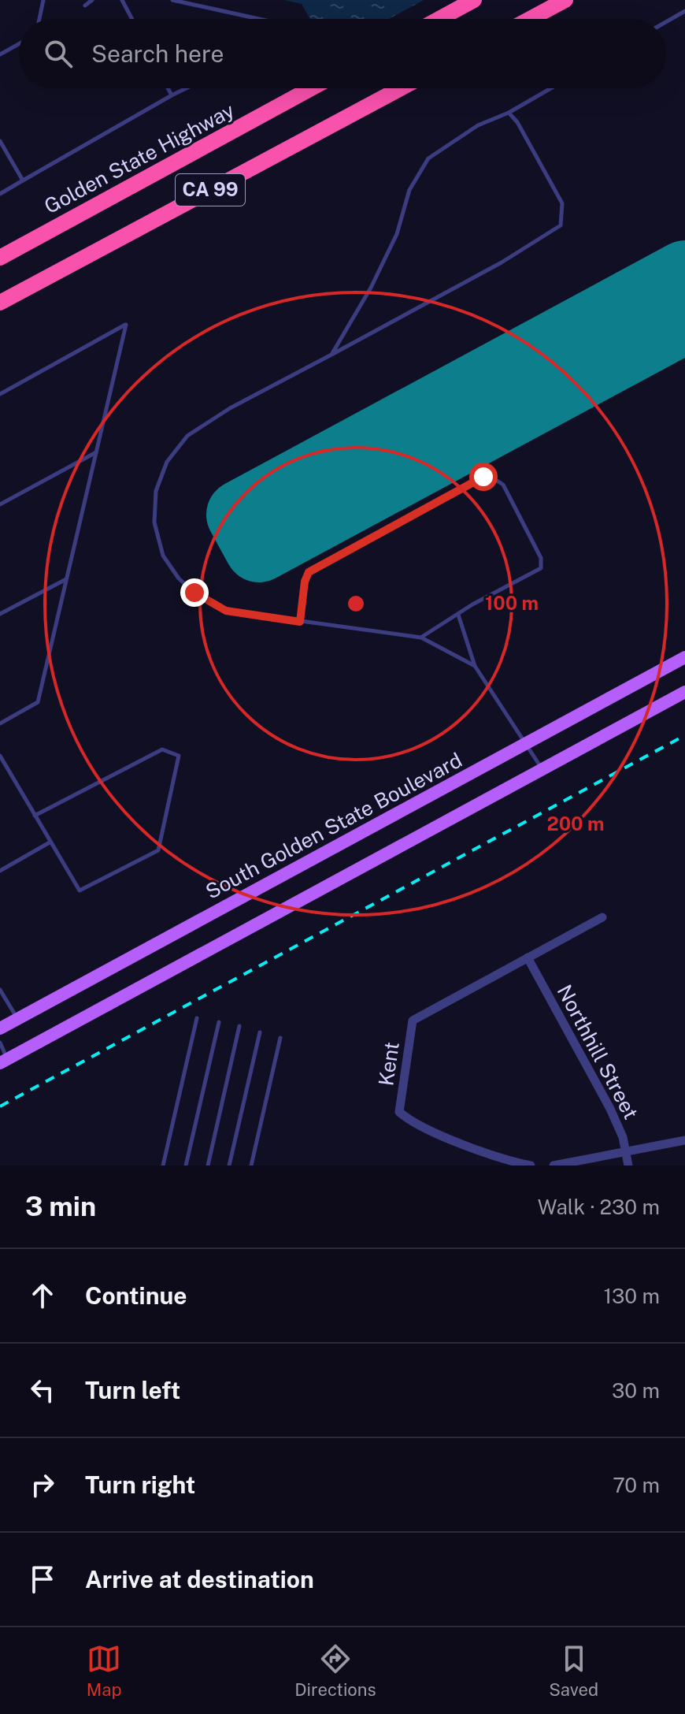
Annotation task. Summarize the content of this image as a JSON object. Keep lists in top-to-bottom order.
{
  "streets": {
    "highway": ["Golden State Highway", "CA 99"],
    "main road": ["South Golden State Boulevard"],
    "street": ["Northhill Street", "Kent"]
  },
  "crossings": [
    ["Northhill Street", "Kent"]
  ],
  "page": {
    "search": "Search here",
    "heading": ["3 min", "Walk · 230 m"],
    "list": [
      ["Continue", "130 m"],
      ["Turn left", "30 m"],
      ["Turn right", "70 m"],
      "Arrive at destination"
    ],
    "nav": ["Map", "Directions", "Saved"]
  },
  "rings": ["100 m", "200 m"]
}
